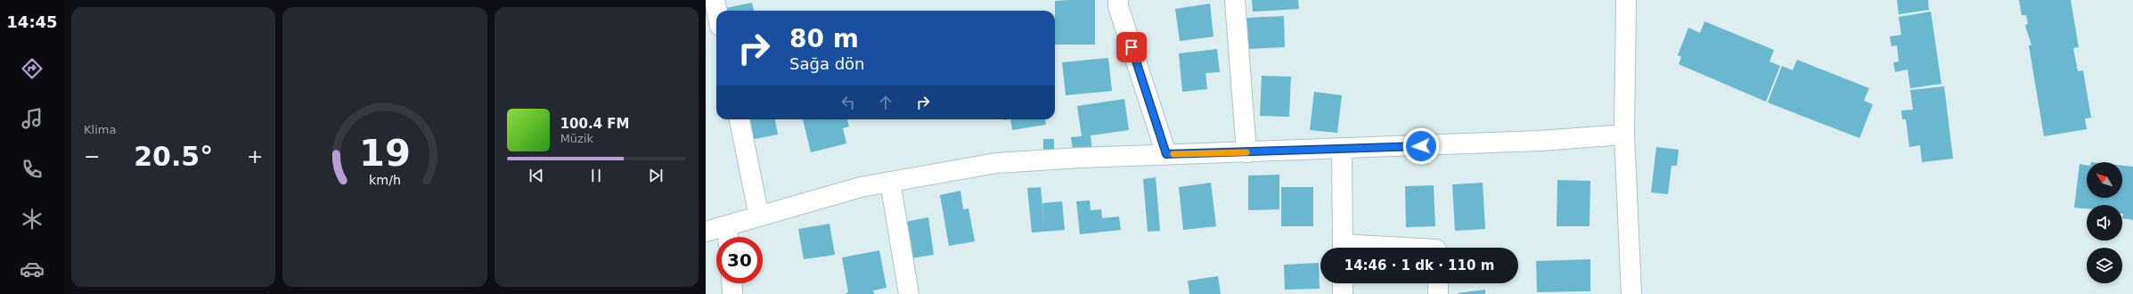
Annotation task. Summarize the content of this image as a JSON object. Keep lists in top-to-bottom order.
{
  "north": "top left",
  "page": {
    "tabs": "14:45",
    "tile": "Klima",
    "turn": ["80 m", "Sağa dön"],
    "song": ["100.4 FM", "Müzik"],
    "heat": ["−", "20.5°", "+"],
    "limit": "30",
    "trip": "14:46 · 1 dk · 110 m",
    "gauge": ["19", "km/h"]
  }
}
